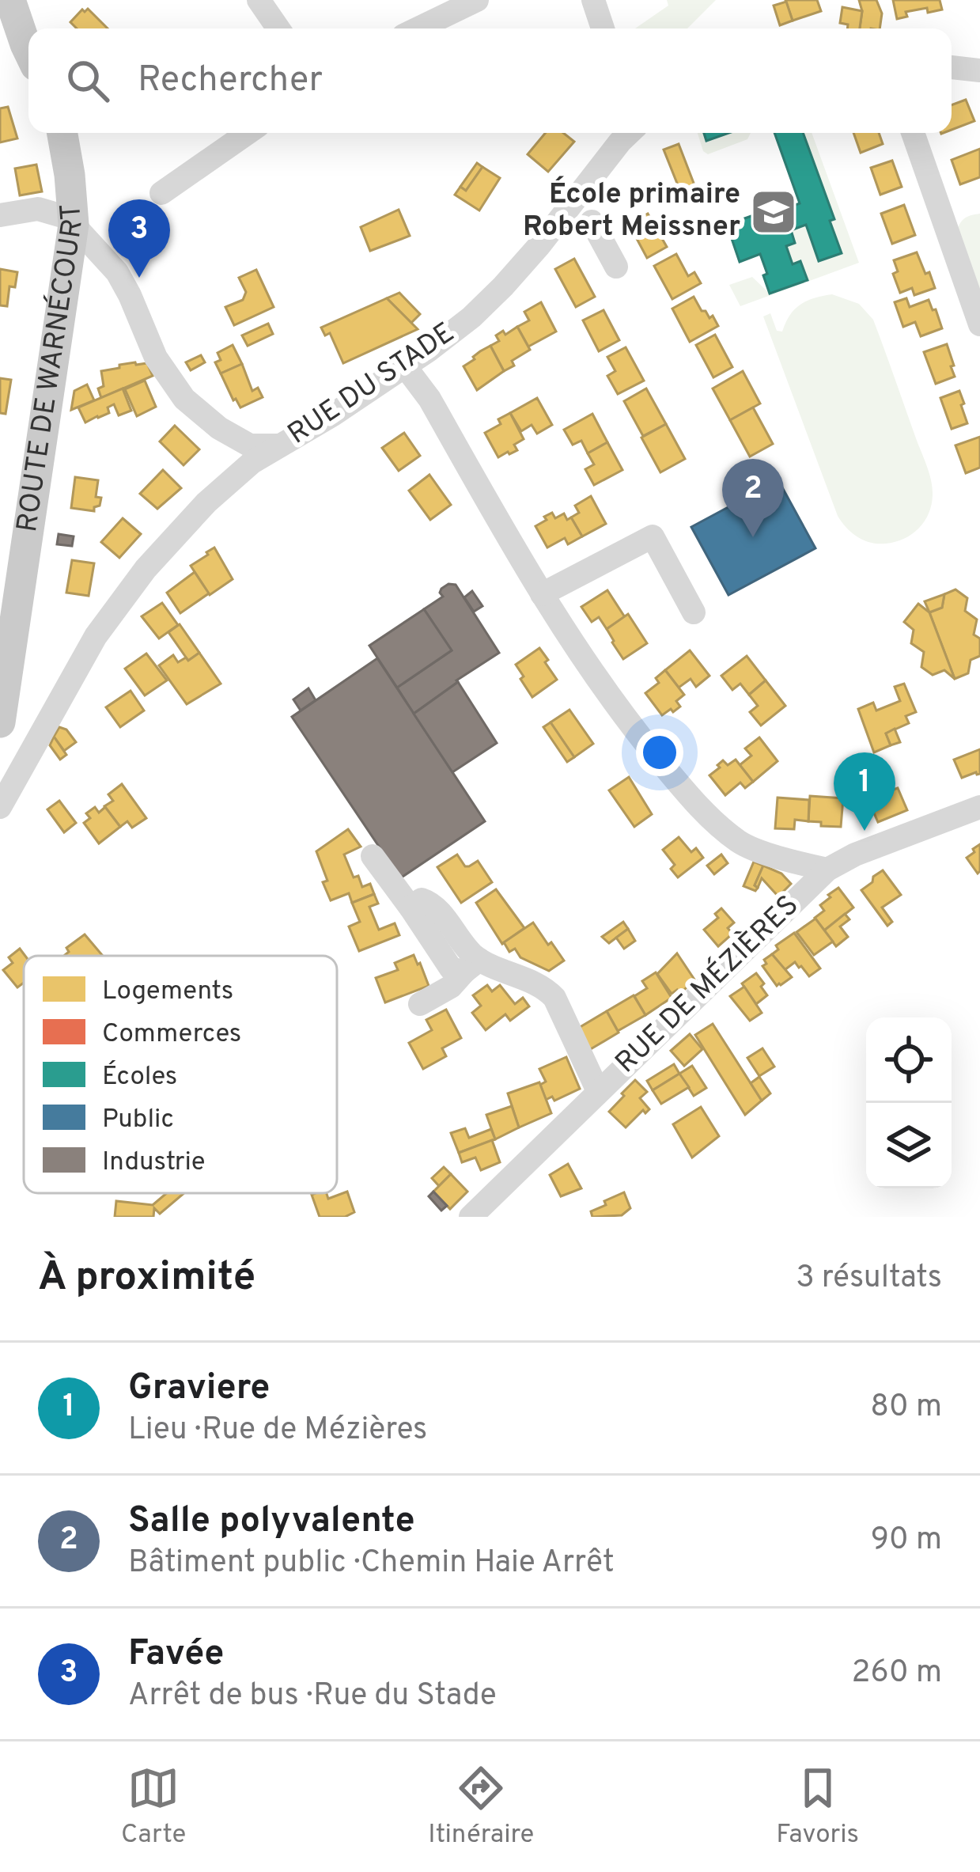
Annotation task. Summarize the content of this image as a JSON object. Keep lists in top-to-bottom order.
{
  "streets": {
    "main road": ["ROUTE DE WARNÉCOURT"],
    "street": ["RUE DU STADE", "RUE DE MÉZIÈRES"]
  },
  "crossings": [
    ["ROUTE DE WARNÉCOURT", "RUE DU STADE"]
  ],
  "places": {
    "school or university": ["École primaire Robert Meissner"]
  },
  "legend": [
    "Logements",
    "Commerces",
    "Écoles",
    "Public",
    "Industrie"
  ],
  "page": {
    "search": "Rechercher",
    "pins": ["3", "2", "1"],
    "heading": ["À proximité", "3 résultats"],
    "list": [
      {
        "mark": "1",
        "name": "Graviere",
        "note": "Lieu · Rue de Mézières",
        "value": "80 m"
      },
      {
        "mark": "2",
        "name": "Salle polyvalente",
        "note": "Bâtiment public · Chemin Haie Arrêt",
        "value": "90 m"
      },
      {
        "mark": "3",
        "name": "Favée",
        "note": "Arrêt de bus · Rue du Stade",
        "value": "260 m"
      }
    ],
    "nav": ["Carte", "Itinéraire", "Favoris"]
  }
}
